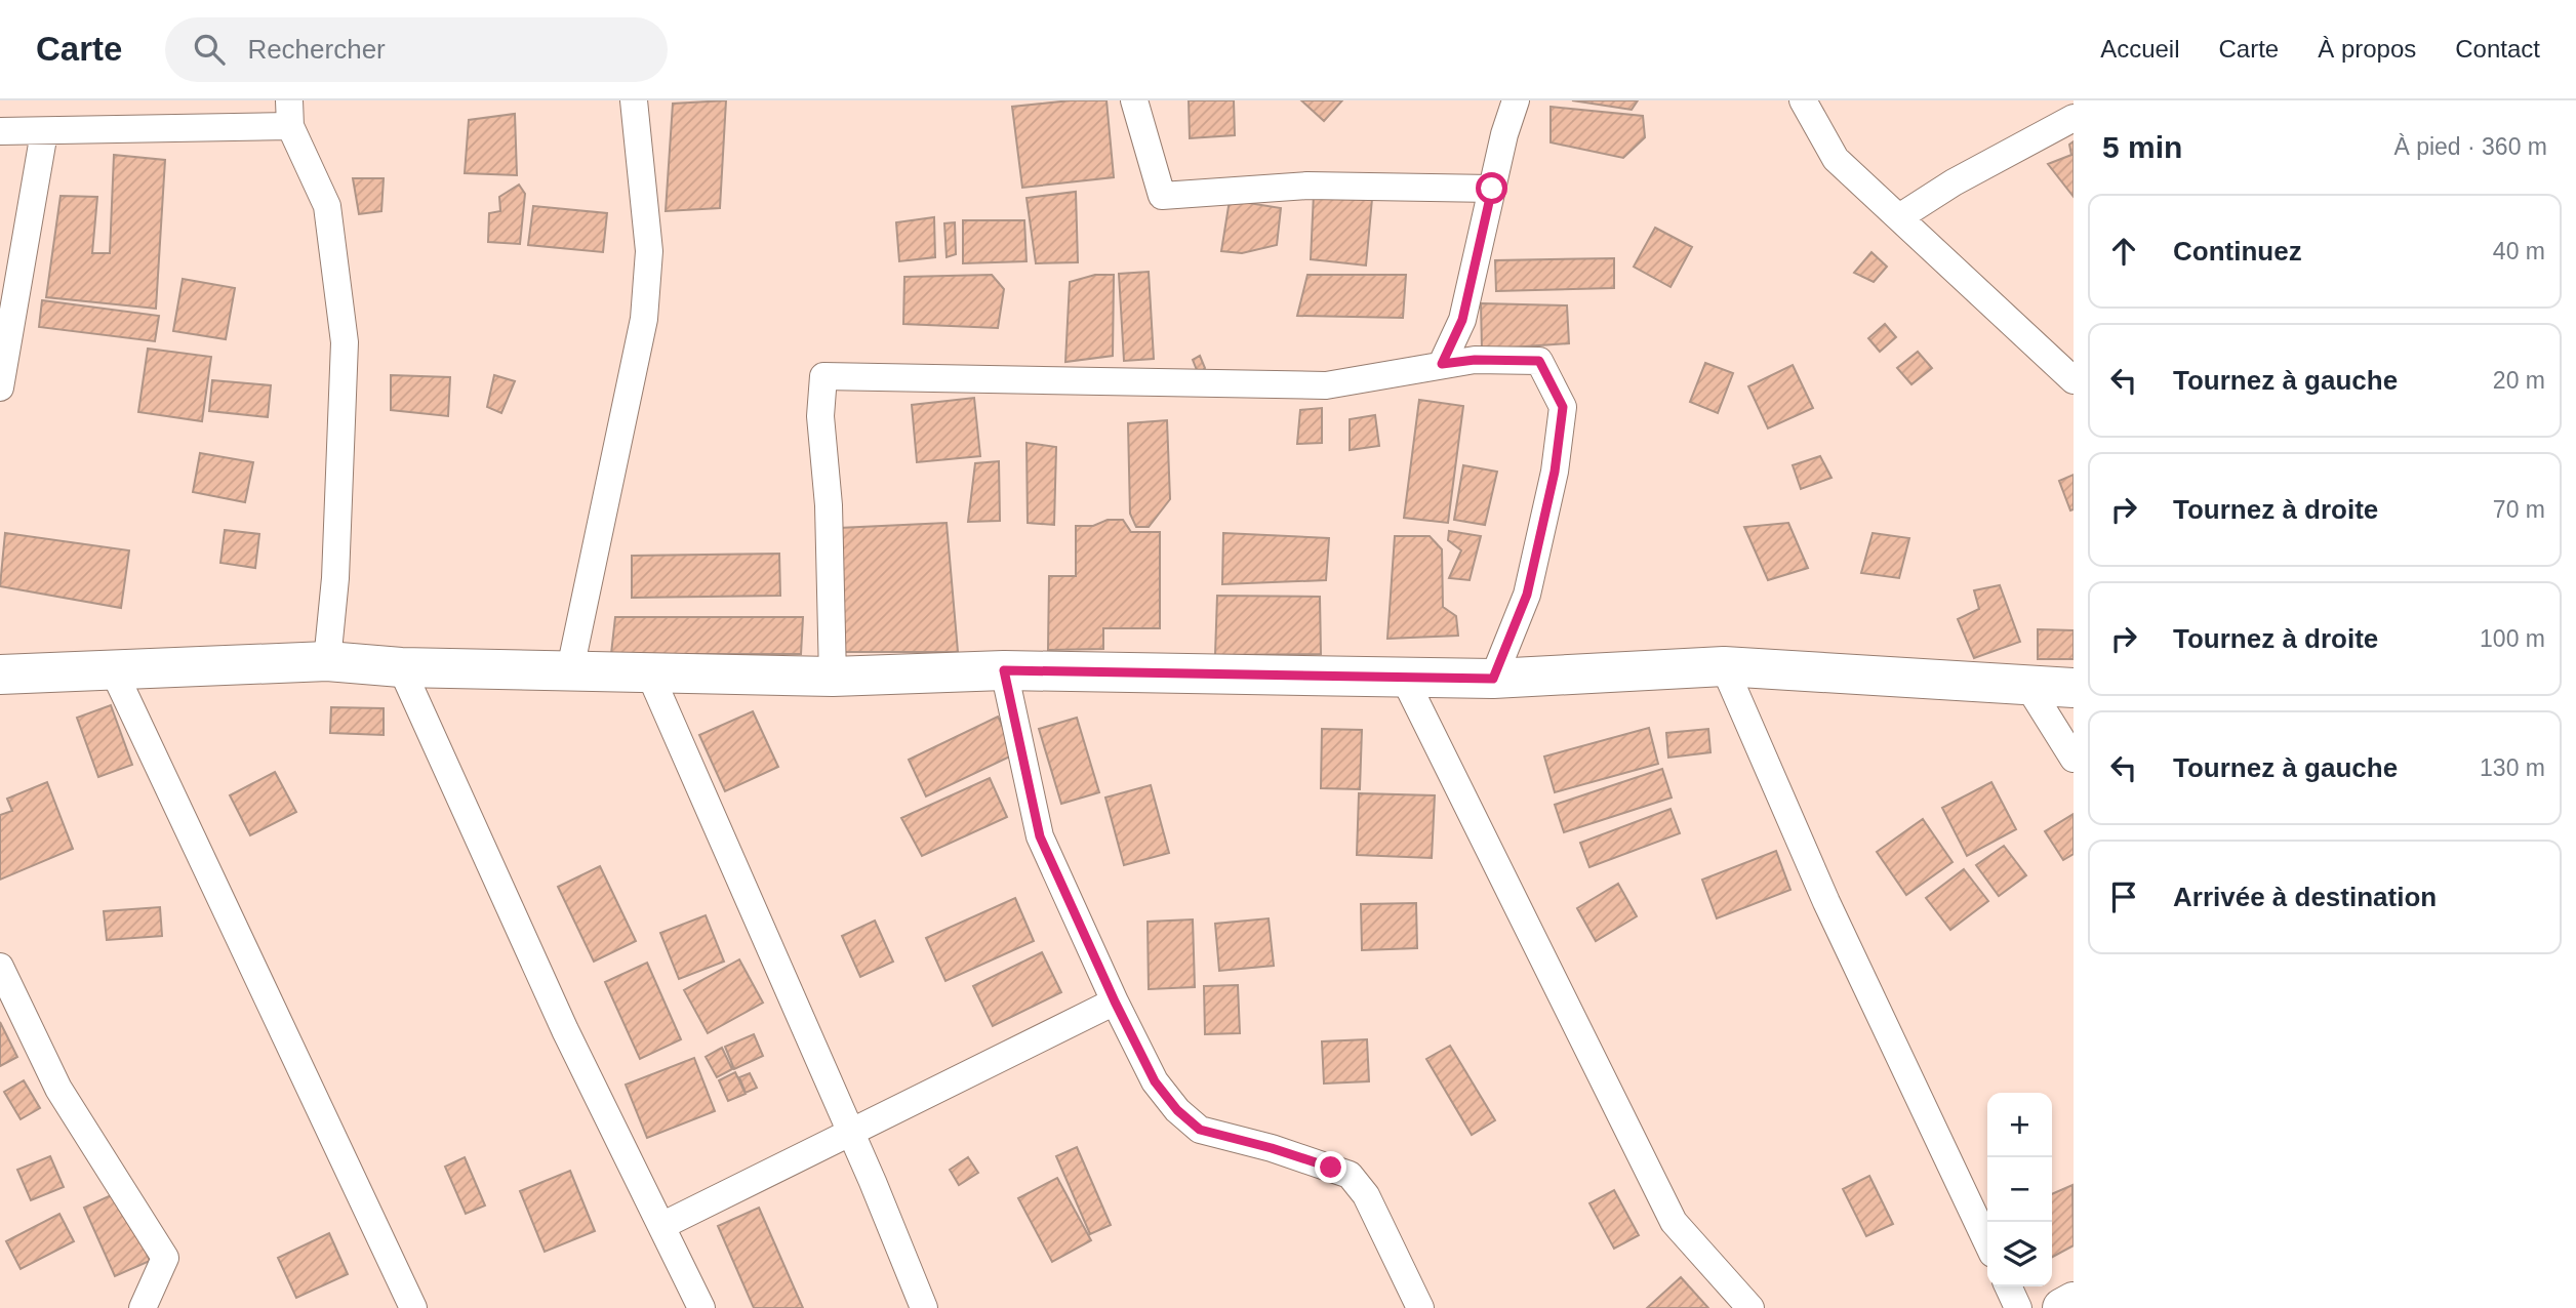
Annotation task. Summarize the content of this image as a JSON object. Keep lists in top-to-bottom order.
{
  "page": {
    "header": "Carte",
    "search": "Rechercher",
    "nav": [
      "Accueil",
      "Carte",
      "À propos",
      "Contact"
    ],
    "heading": ["5 min", "À pied · 360 m"],
    "list": [
      ["Continuez", "40 m"],
      ["Tournez à gauche", "20 m"],
      ["Tournez à droite", "70 m"],
      ["Tournez à droite", "100 m"],
      ["Tournez à gauche", "130 m"],
      "Arrivée à destination"
    ],
    "map_buttons": ["+", "−"]
  }
}
